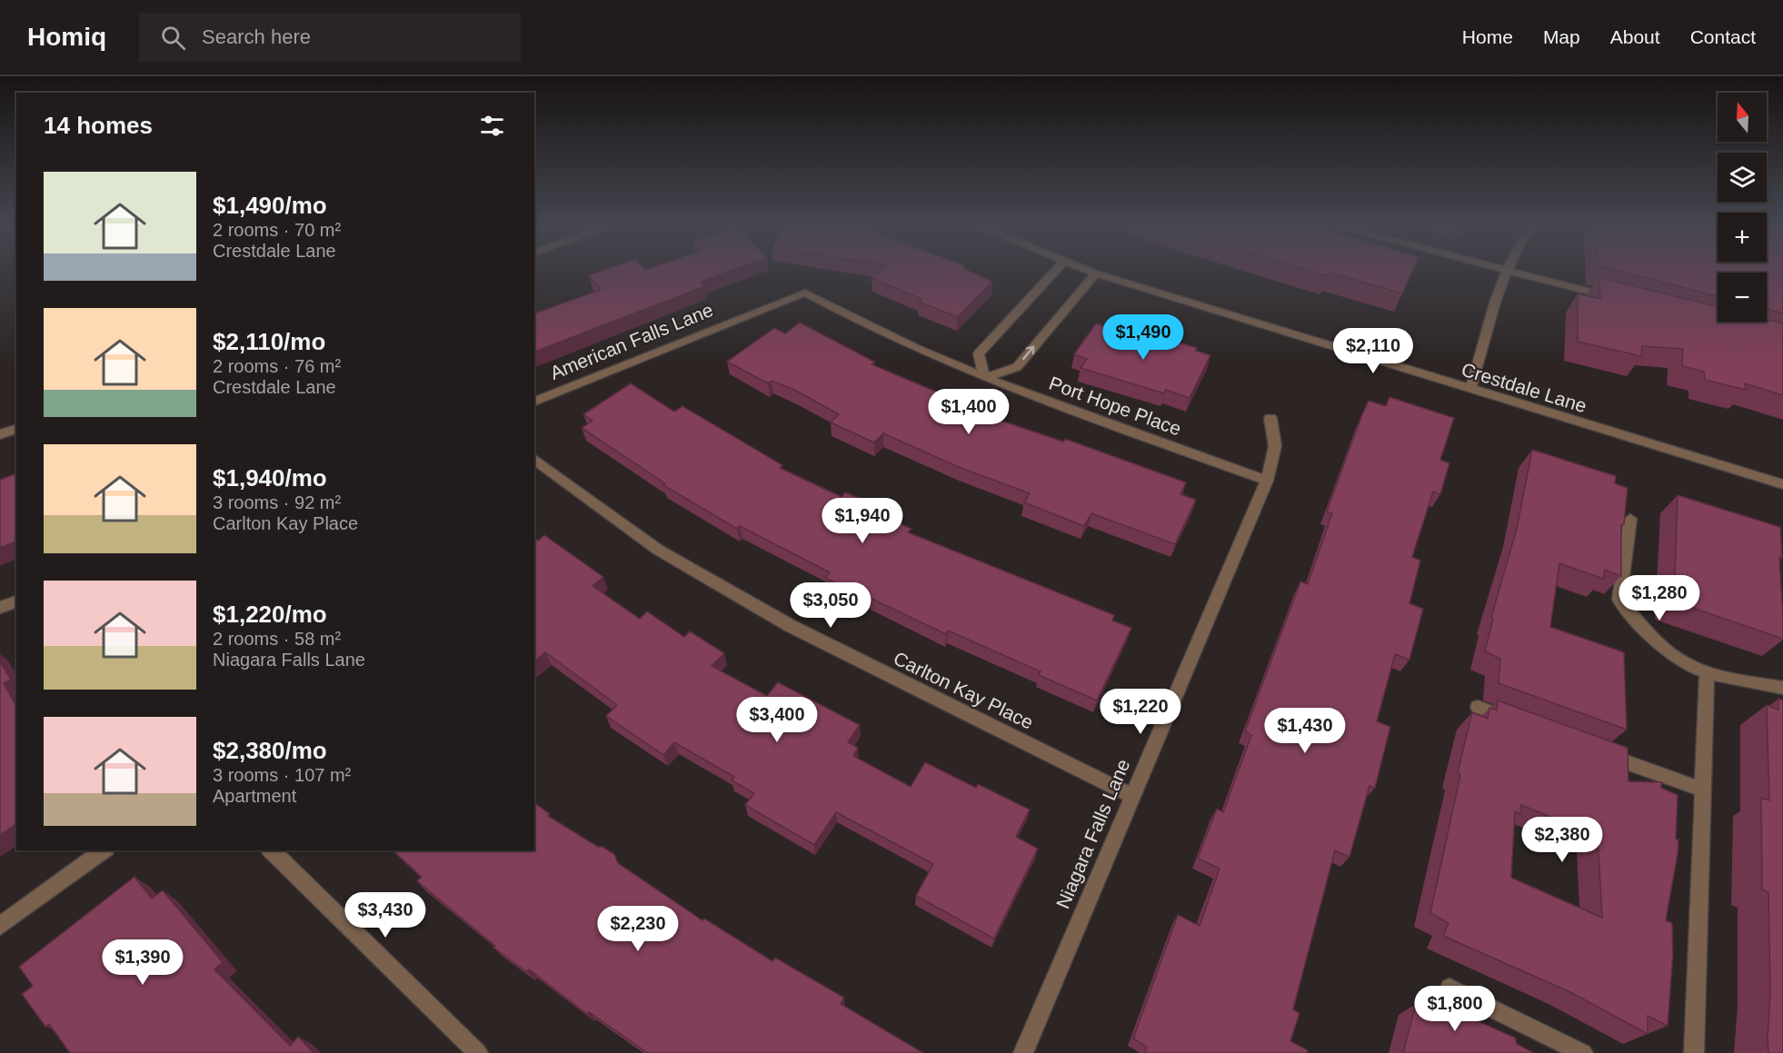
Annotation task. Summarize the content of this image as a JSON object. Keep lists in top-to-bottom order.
{
  "streets": {
    "street": [
      "American Falls Lane",
      "Crestdale Lane",
      "Port Hope Place",
      "Carlton Kay Place",
      "Niagara Falls Lane"
    ]
  },
  "crossings": [
    ["American Falls Lane", "Port Hope Place"],
    ["Port Hope Place", "Niagara Falls Lane"],
    ["Carlton Kay Place", "Niagara Falls Lane"]
  ],
  "north": "top",
  "page": {
    "header": "Homiq",
    "search": "Search here",
    "nav": [
      "Home",
      "Map",
      "About",
      "Contact"
    ],
    "map_buttons": ["+", "−"],
    "heading": "14 homes",
    "list": [
      {
        "name": "$1,490/mo",
        "note": "2 rooms · 70 m² · Crestdale Lane"
      },
      {
        "name": "$2,110/mo",
        "note": "2 rooms · 76 m² · Crestdale Lane"
      },
      {
        "name": "$1,940/mo",
        "note": "3 rooms · 92 m² · Carlton Kay Place"
      },
      {
        "name": "$1,220/mo",
        "note": "2 rooms · 58 m² · Niagara Falls Lane"
      },
      {
        "name": "$2,380/mo",
        "note": "3 rooms · 107 m² · Apartment"
      }
    ],
    "price": [
      "$1,490",
      "$2,110",
      "$1,400",
      "$1,940",
      "$1,280",
      "$3,050",
      "$1,220",
      "$3,400",
      "$1,430",
      "$2,380",
      "$3,430",
      "$2,230",
      "$1,390",
      "$1,800"
    ]
  }
}
